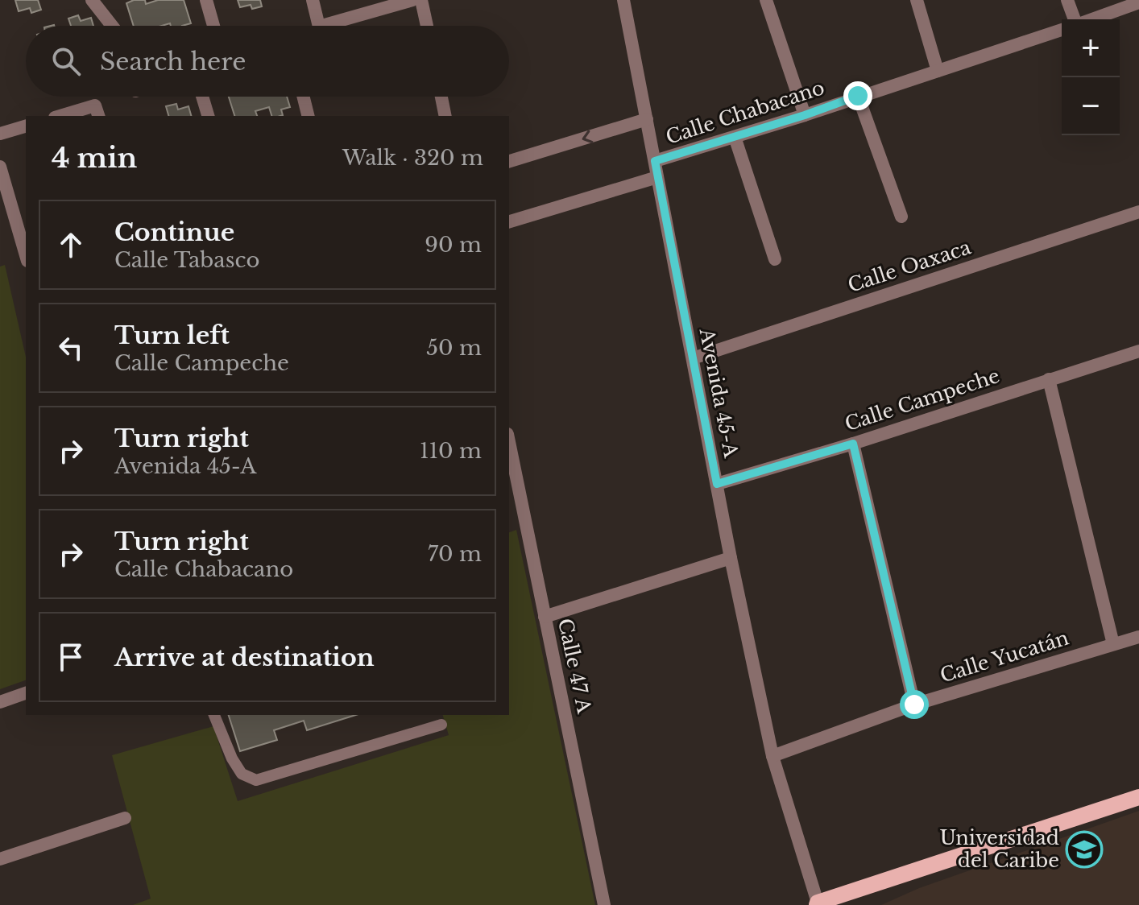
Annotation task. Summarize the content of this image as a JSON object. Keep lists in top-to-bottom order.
{
  "streets": {
    "street": [
      "Calle Chabacano",
      "Calle Oaxaca",
      "Avenida 45-A",
      "Calle Campeche",
      "Calle Yucatán",
      "Calle 47 A"
    ]
  },
  "crossings": [
    ["Calle Chabacano", "Avenida 45-A"],
    ["Calle Oaxaca", "Avenida 45-A"],
    ["Avenida 45-A", "Calle Campeche"],
    ["Avenida 45-A", "Calle Yucatán"]
  ],
  "places": {
    "school or university": ["Universidad del Caribe"]
  },
  "page": {
    "map_buttons": ["+", "−"],
    "search": "Search here",
    "heading": ["4 min", "Walk · 320 m"],
    "list": [
      ["Continue", "Calle Tabasco", "90 m"],
      ["Turn left", "Calle Campeche", "50 m"],
      ["Turn right", "Avenida 45-A", "110 m"],
      ["Turn right", "Calle Chabacano", "70 m"],
      "Arrive at destination"
    ]
  }
}
